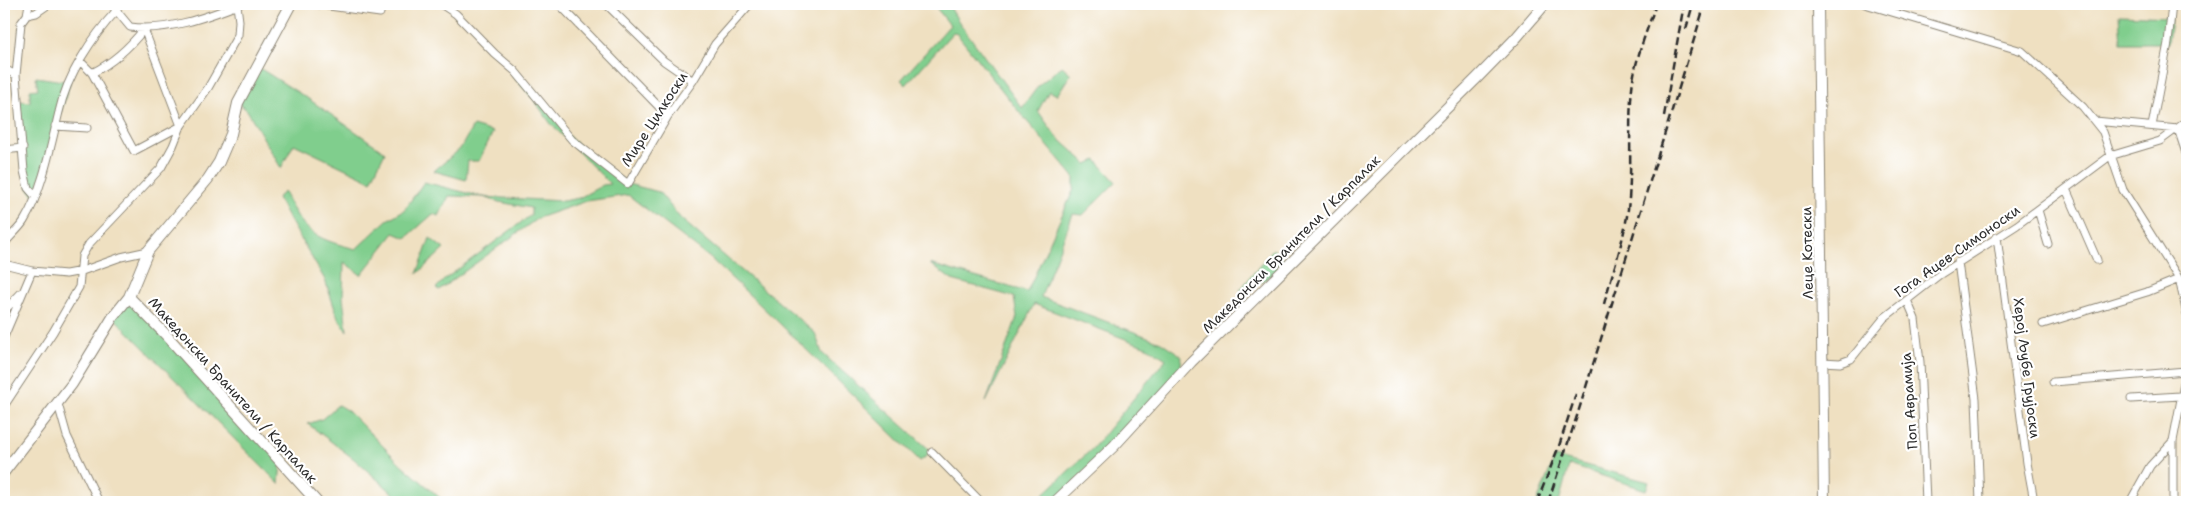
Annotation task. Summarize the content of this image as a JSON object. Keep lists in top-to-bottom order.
{
  "streets": {
    "main road": ["Македонски Бранители / Карпалак", "Леце Котески"],
    "street": [
      "Мире Цилкоски",
      "Гога Ацев-Симоноски",
      "Херој Љубе Грујоски",
      "Поп Аврамија"
    ]
  },
  "crossings": [
    ["Гога Ацев-Симоноски", "Леце Котески"],
    ["Гога Ацев-Симоноски", "Херој Љубе Грујоски"],
    ["Гога Ацев-Симоноски", "Поп Аврамија"]
  ]
}
